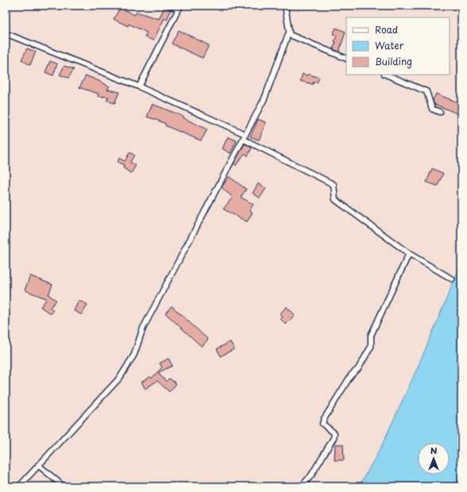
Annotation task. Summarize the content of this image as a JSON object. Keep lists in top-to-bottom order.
{
  "legend": ["Road", "Water", "Building"],
  "north": "top"
}
